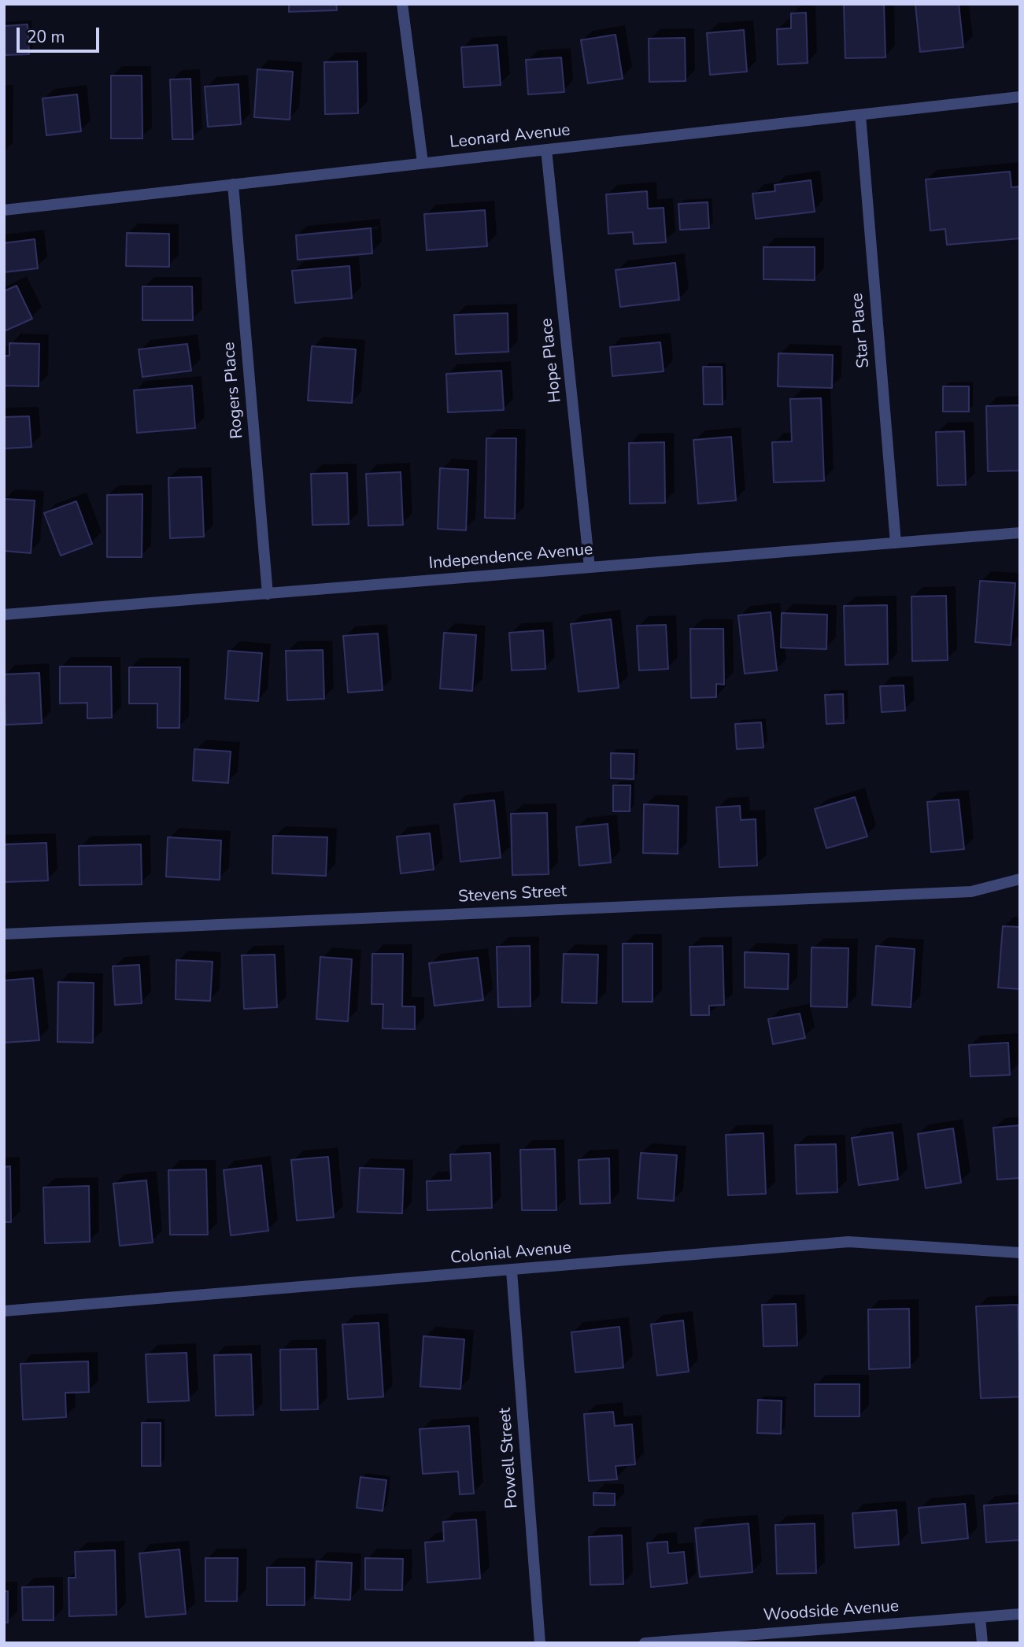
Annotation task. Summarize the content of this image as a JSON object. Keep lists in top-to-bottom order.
{
  "streets": {
    "street": [
      "Leonard Avenue",
      "Star Place",
      "Hope Place",
      "Rogers Place",
      "Independence Avenue",
      "Stevens Street",
      "Colonial Avenue",
      "Powell Street",
      "Woodside Avenue"
    ]
  },
  "crossings": [
    ["Leonard Avenue", "Star Place"],
    ["Leonard Avenue", "Hope Place"],
    ["Leonard Avenue", "Rogers Place"],
    ["Star Place", "Independence Avenue"],
    ["Hope Place", "Independence Avenue"],
    ["Rogers Place", "Independence Avenue"],
    ["Colonial Avenue", "Powell Street"]
  ],
  "scale_bar": "20 m"
}
